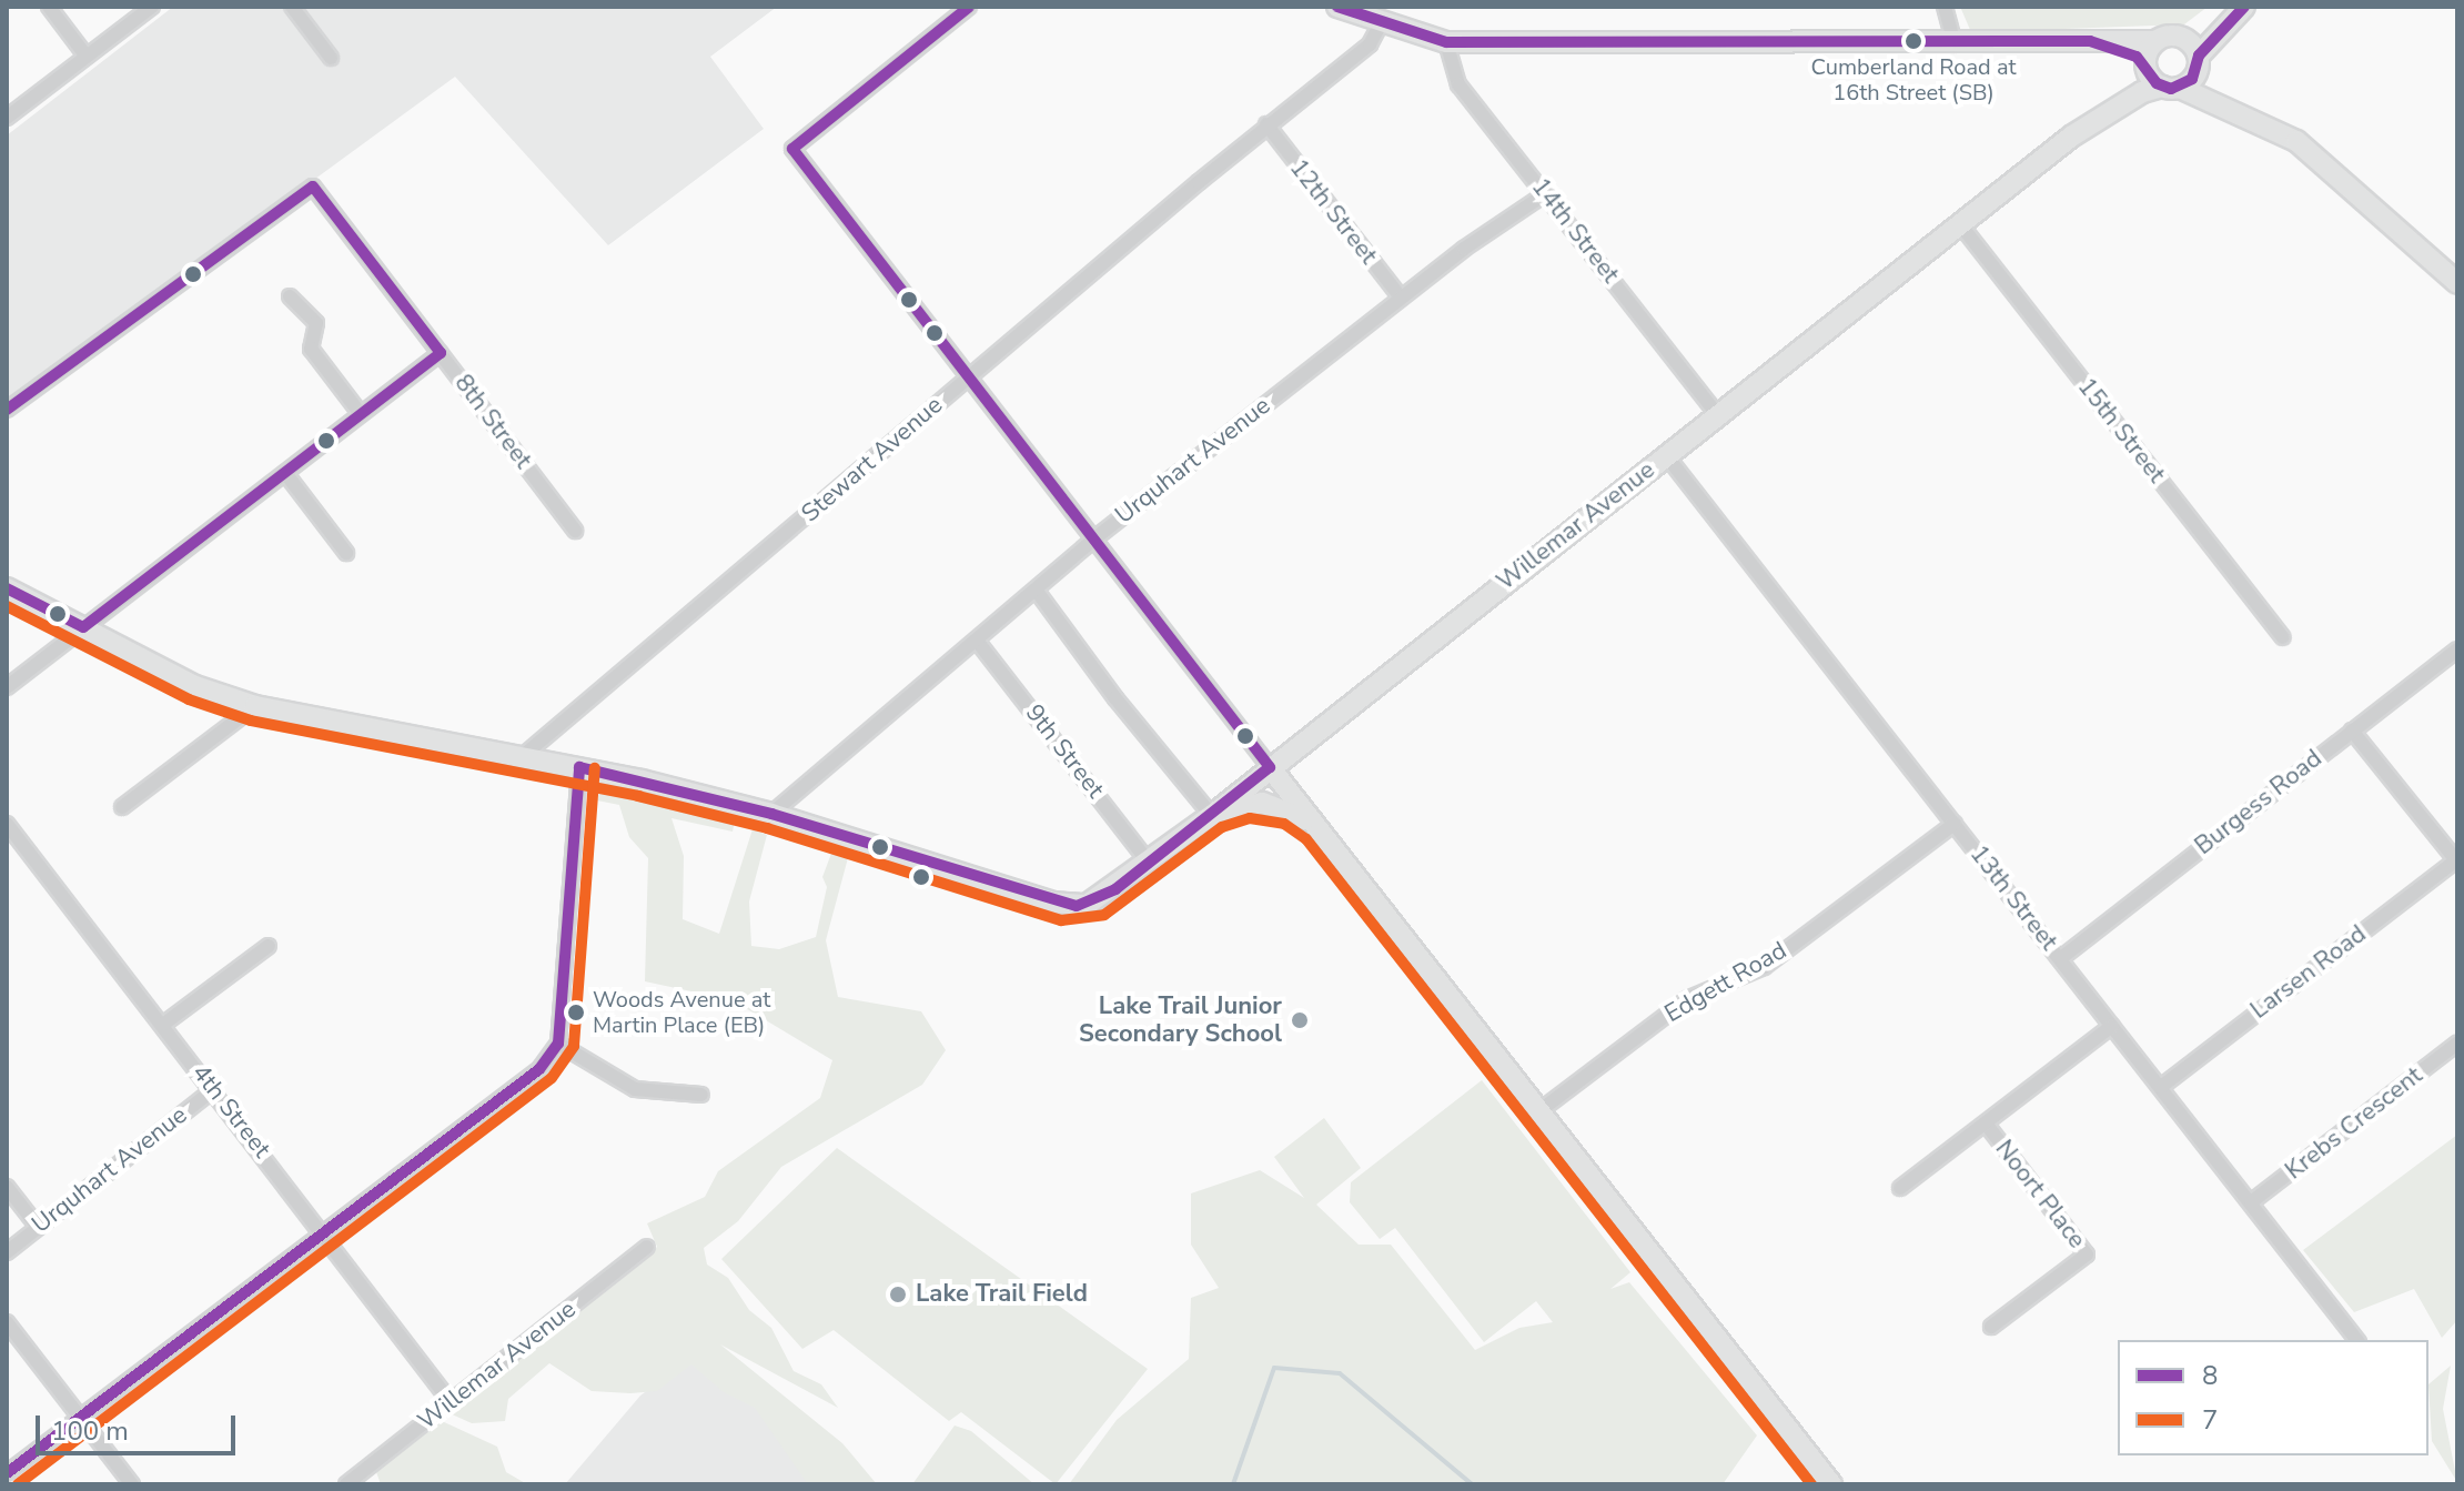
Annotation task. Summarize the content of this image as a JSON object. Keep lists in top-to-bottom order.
{
  "streets": {
    "street": [
      "12th Street",
      "14th Street",
      "8th Street",
      "15th Street",
      "Stewart Avenue",
      "Urquhart Avenue",
      "Willemar Avenue",
      "9th Street",
      "Burgess Road",
      "13th Street",
      "Larsen Road",
      "Edgett Road",
      "4th Street",
      "Krebs Crescent",
      "Noort Place"
    ]
  },
  "crossings": [
    ["12th Street", "Stewart Avenue"],
    ["12th Street", "Urquhart Avenue"],
    ["14th Street", "Urquhart Avenue"],
    ["14th Street", "Willemar Avenue"],
    ["15th Street", "Willemar Avenue"],
    ["Urquhart Avenue", "Willemar Avenue"],
    ["Urquhart Avenue", "9th Street"],
    ["Urquhart Avenue", "4th Street"],
    ["Willemar Avenue", "9th Street"],
    ["Willemar Avenue", "13th Street"],
    ["Willemar Avenue", "4th Street"],
    ["Burgess Road", "13th Street"],
    ["13th Street", "Larsen Road"],
    ["13th Street", "Edgett Road"],
    ["13th Street", "Krebs Crescent"]
  ],
  "places": [
    "Cumberland Road at 16th Street (SB)",
    "Woods Avenue at Martin Place (EB)",
    "Lake Trail Junior Secondary School",
    "Lake Trail Field"
  ],
  "lines": ["transit line 8", "transit line 7"],
  "legend": ["8", "7"],
  "scale_bar": "100 m"
}
